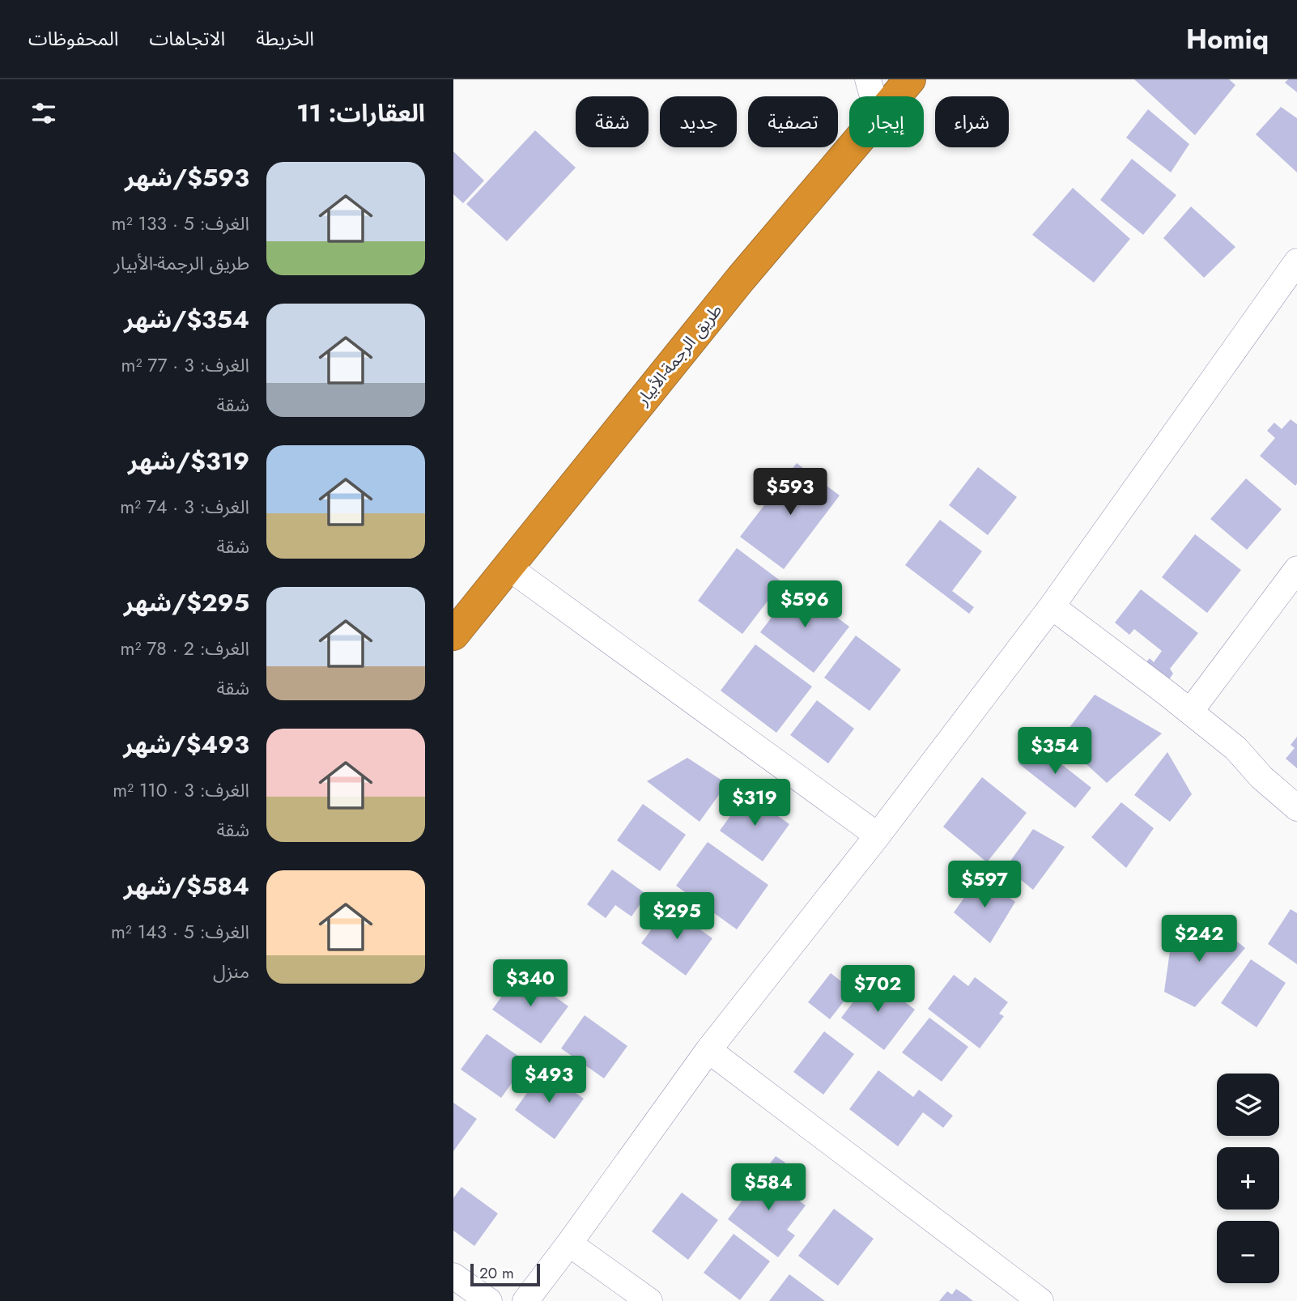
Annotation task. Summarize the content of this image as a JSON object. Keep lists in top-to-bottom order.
{
  "streets": {
    "highway": ["طريق الرجمة-الأبيار"]
  },
  "scale_bar": "20 m",
  "page": {
    "header": "Homiq",
    "nav": ["الخريطة", "الاتجاهات", "المحفوظات"],
    "heading": "العقارات: 11",
    "chip": [
      "شراء",
      "إيجار",
      "تصفية",
      "جديد",
      "شقة"
    ],
    "list": [
      {
        "name": "$593/شهر",
        "note": "الغرف: 5 · 133 m² · طريق الرجمة-الأبيار"
      },
      {
        "name": "$354/شهر",
        "note": "الغرف: 3 · 77 m² · شقة"
      },
      {
        "name": "$319/شهر",
        "note": "الغرف: 3 · 74 m² · شقة"
      },
      {
        "name": "$295/شهر",
        "note": "الغرف: 2 · 78 m² · شقة"
      },
      {
        "name": "$493/شهر",
        "note": "الغرف: 3 · 110 m² · شقة"
      },
      {
        "name": "$584/شهر",
        "note": "الغرف: 5 · 143 m² · منزل"
      }
    ],
    "price": [
      "$593",
      "$596",
      "$354",
      "$319",
      "$597",
      "$295",
      "$242",
      "$340",
      "$702",
      "$493",
      "$584"
    ],
    "map_buttons": ["+", "−"],
    "scale": "20 m"
  }
}
